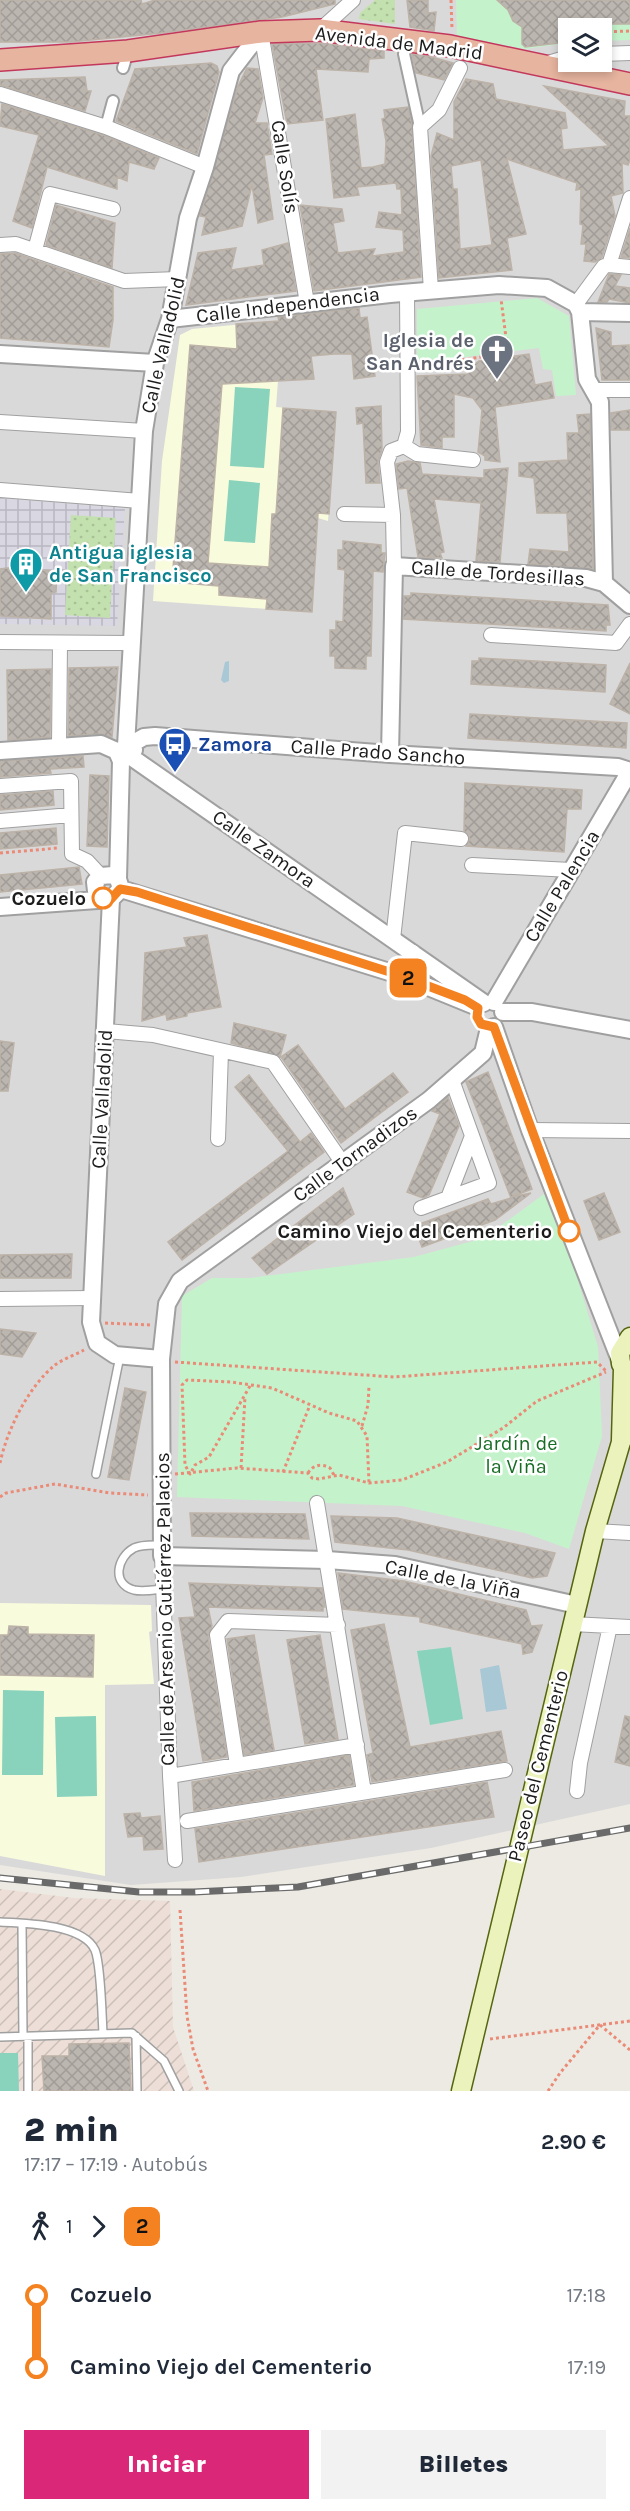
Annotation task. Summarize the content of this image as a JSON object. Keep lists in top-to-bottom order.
{
  "streets": {
    "highway": ["Avenida de Madrid"],
    "main road": ["Paseo del Cementerio"],
    "street": [
      "Calle Solís",
      "Calle Independencia",
      "Calle Valladolid",
      "Calle de Tordesillas",
      "Calle Prado Sancho",
      "Calle Zamora",
      "Calle Palencia",
      "Calle Tornadizos",
      "Calle de la Viña",
      "Calle de Arsenio Gutiérrez Palacios"
    ]
  },
  "crossings": [
    ["Avenida de Madrid", "Calle Solís"],
    ["Avenida de Madrid", "Calle Valladolid"],
    ["Calle Solís", "Calle Independencia"],
    ["Calle Solís", "Calle Valladolid"],
    ["Calle Independencia", "Calle Valladolid"],
    ["Calle Valladolid", "Calle Prado Sancho"],
    ["Calle Valladolid", "Calle Zamora"],
    ["Calle Prado Sancho", "Calle Zamora"],
    ["Calle Prado Sancho", "Calle Palencia"],
    ["Calle Zamora", "Calle Palencia"],
    ["Calle Zamora", "Paseo del Cementerio"],
    ["Calle Palencia", "Calle Tornadizos"],
    ["Calle Palencia", "Paseo del Cementerio"],
    ["Calle Tornadizos", "Calle de Arsenio Gutiérrez Palacios"],
    ["Calle Tornadizos", "Paseo del Cementerio"],
    ["Calle de la Viña", "Calle de Arsenio Gutiérrez Palacios"],
    ["Calle de la Viña", "Paseo del Cementerio"]
  ],
  "parks": ["Jardín de la Viña"],
  "places": {
    "church": ["Iglesia de San Andrés"],
    "building": ["Antigua iglesia de San Francisco"],
    "bus stop": ["Zamora"],
    "other": ["Cozuelo", "Camino Viejo del Cementerio"]
  },
  "lines": ["bus line 2"],
  "page": {
    "on_map": "2",
    "heading": ["2 min", "17:17 – 17:19 · Autobús", "2.90 €"],
    "legs": ["1", "2"],
    "list": [
      {
        "name": "Cozuelo",
        "value": "17:18"
      },
      {
        "name": "Camino Viejo del Cementerio",
        "value": "17:19"
      }
    ],
    "buttons": ["Iniciar", "Billetes"]
  }
}
